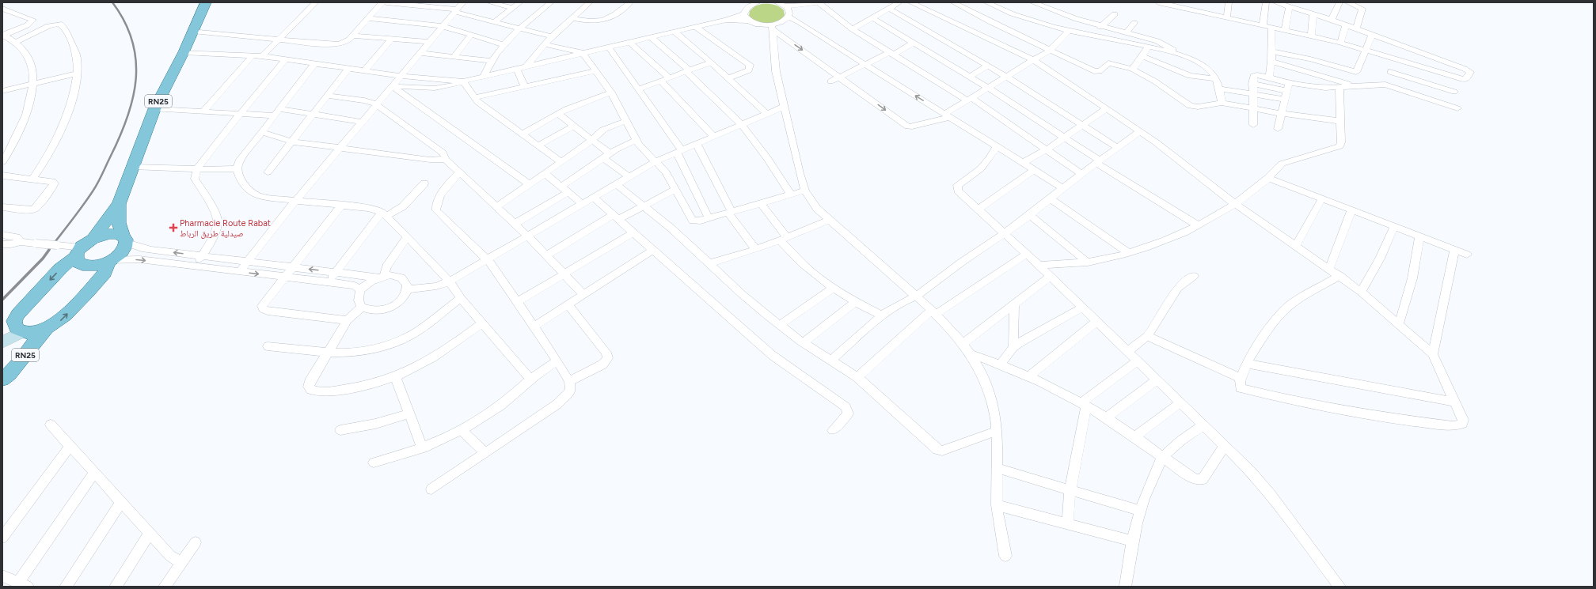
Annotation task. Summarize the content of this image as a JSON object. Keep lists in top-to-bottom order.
{
  "streets": {
    "main road": ["RN25"]
  },
  "places": {
    "health": ["Pharmacie Route Rabat صيدلية طريق الرباط"]
  }
}
